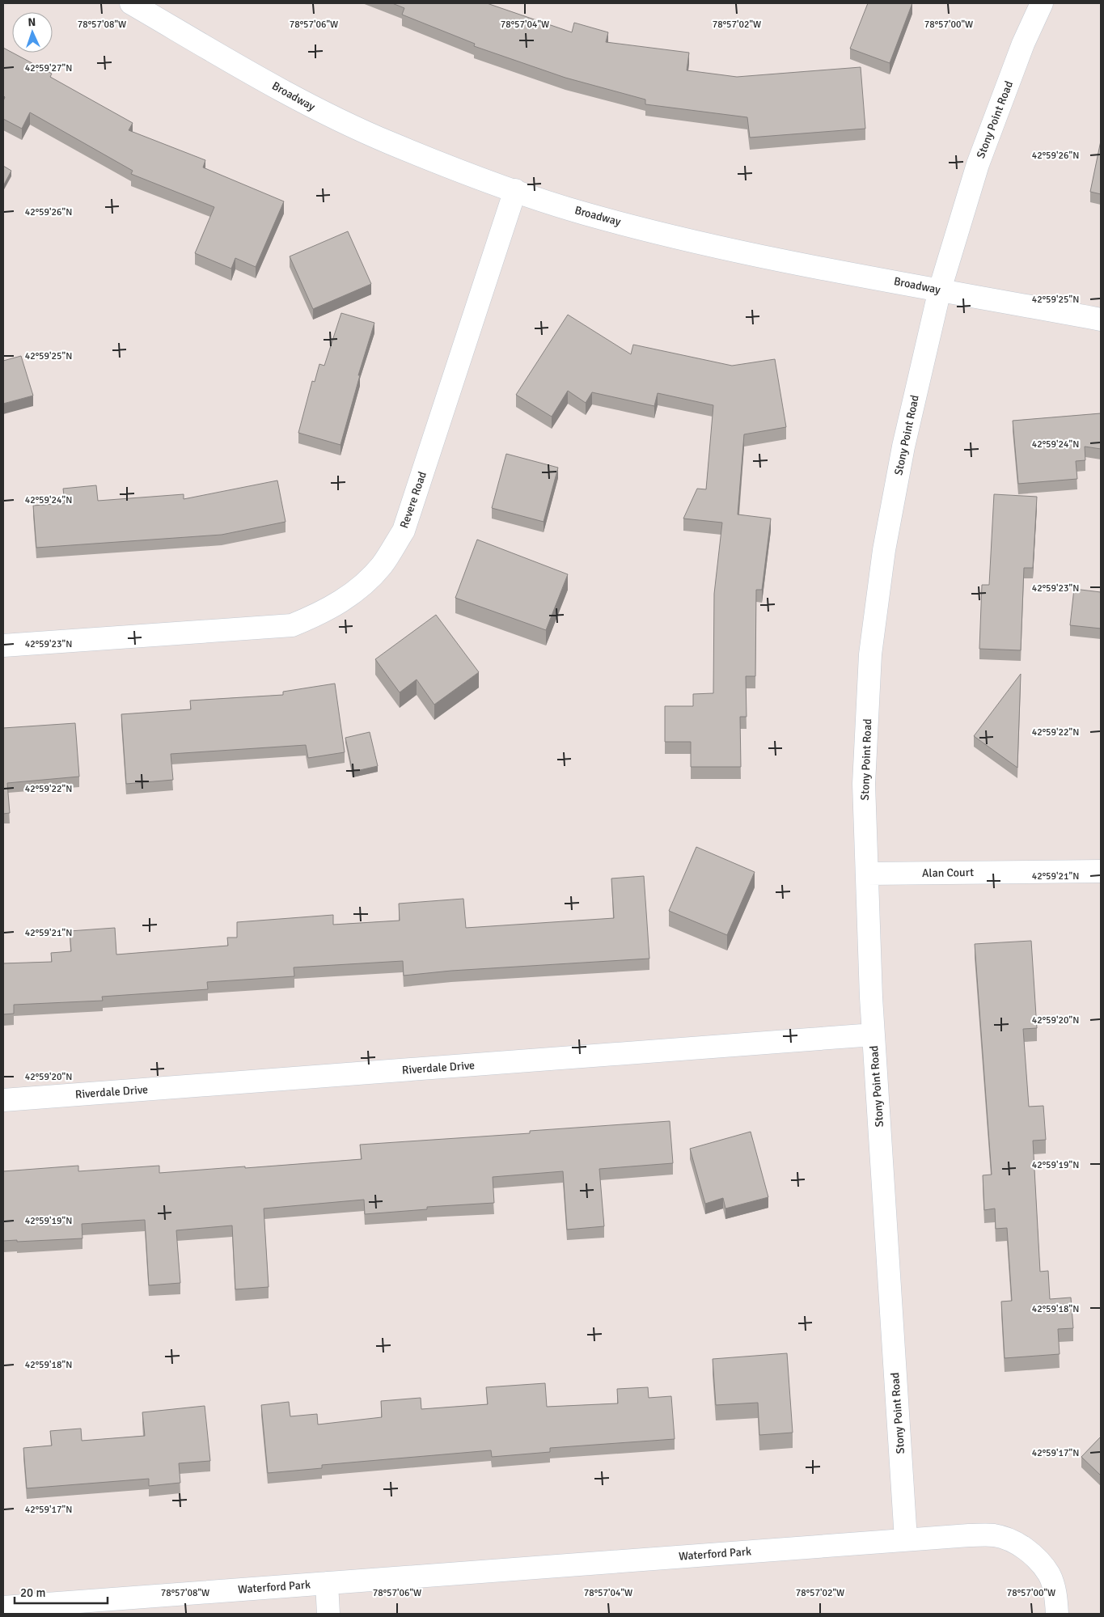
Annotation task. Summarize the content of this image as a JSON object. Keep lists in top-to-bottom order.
{
  "streets": {
    "street": [
      "Broadway",
      "Stony Point Road",
      "Revere Road",
      "Alan Court",
      "Riverdale Drive",
      "Waterford Park"
    ]
  },
  "crossings": [
    ["Broadway", "Stony Point Road"],
    ["Broadway", "Revere Road"],
    ["Stony Point Road", "Alan Court"],
    ["Stony Point Road", "Riverdale Drive"],
    ["Stony Point Road", "Waterford Park"]
  ],
  "scale_bar": "20 m",
  "north": "top",
  "coordinates": [
    "78°57'08\"W",
    "78°57'06\"W",
    "78°57'04\"W",
    "78°57'02\"W",
    "78°57'00\"W",
    "42°59'27\"N",
    "42°59'26\"N",
    "42°59'25\"N",
    "42°59'24\"N",
    "42°59'23\"N",
    "42°59'22\"N",
    "42°59'21\"N",
    "42°59'20\"N",
    "42°59'19\"N",
    "42°59'18\"N",
    "42°59'17\"N"
  ]
}
